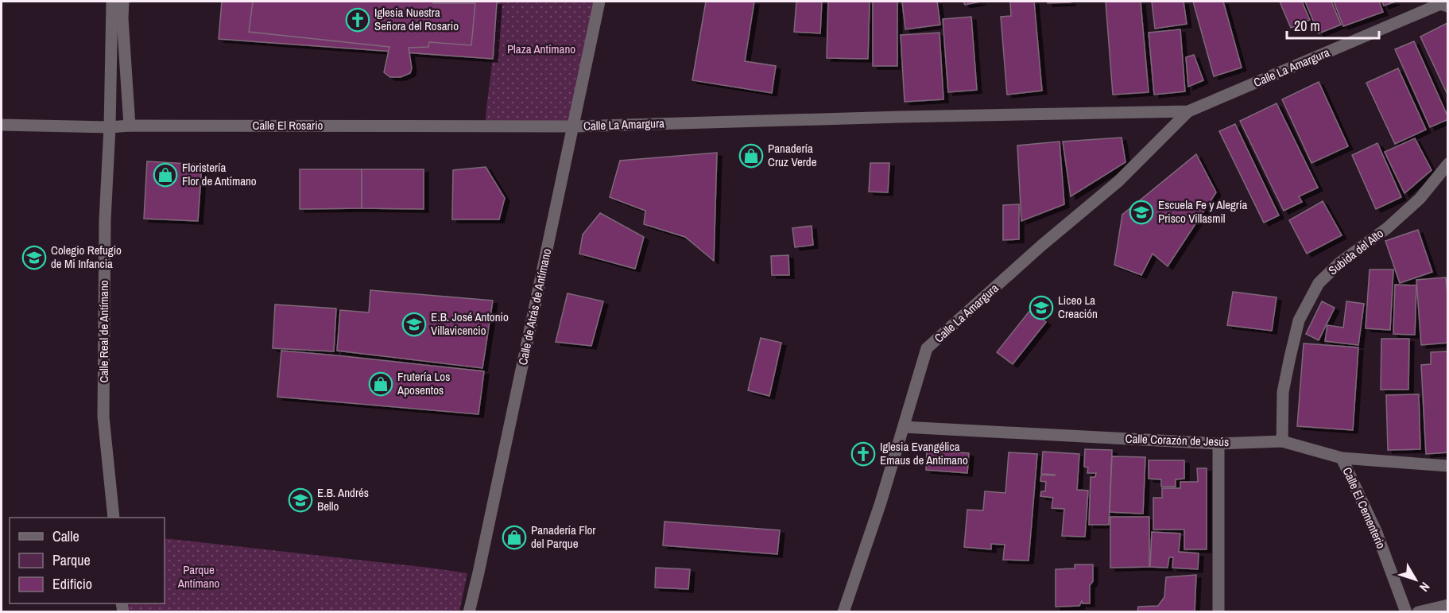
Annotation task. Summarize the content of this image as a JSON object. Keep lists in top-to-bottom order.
{
  "streets": {
    "street": [
      "Calle La Amargura",
      "Calle El Rosario",
      "Subida del Alto",
      "Calle de Atrás de Antímano",
      "Calle Real de Antímano",
      "Calle Corazón de Jesús",
      "Calle El Cementerio"
    ]
  },
  "crossings": [
    ["Calle La Amargura", "Calle El Rosario"],
    ["Calle La Amargura", "Calle de Atrás de Antímano"],
    ["Calle La Amargura", "Calle Corazón de Jesús"],
    ["Calle El Rosario", "Calle de Atrás de Antímano"],
    ["Calle El Rosario", "Calle Real de Antímano"],
    ["Subida del Alto", "Calle Corazón de Jesús"],
    ["Calle Corazón de Jesús", "Calle El Cementerio"]
  ],
  "parks": ["Plaza Antímano", "Parque Antímano"],
  "places": {
    "church": ["Iglesia Nuestra Señora del Rosario", "Iglesia Evangélica Emaus de Antimano"],
    "shop": [
      "Panadería Cruz Verde",
      "Floristería Flor de Antímano",
      "Frutería Los Aposentos",
      "Panadería Flor del Parque"
    ],
    "school or university": [
      "Escuela Fe y Alegría Prisco Villasmil",
      "Colegio Refugio de Mi Infancia",
      "Liceo La Creación",
      "E.B. José Antonio Villavicencio",
      "E.B. Andrés Bello"
    ]
  },
  "legend": ["Calle", "Parque", "Edificio"],
  "scale_bar": "20 m",
  "north": "bottom right"
}
